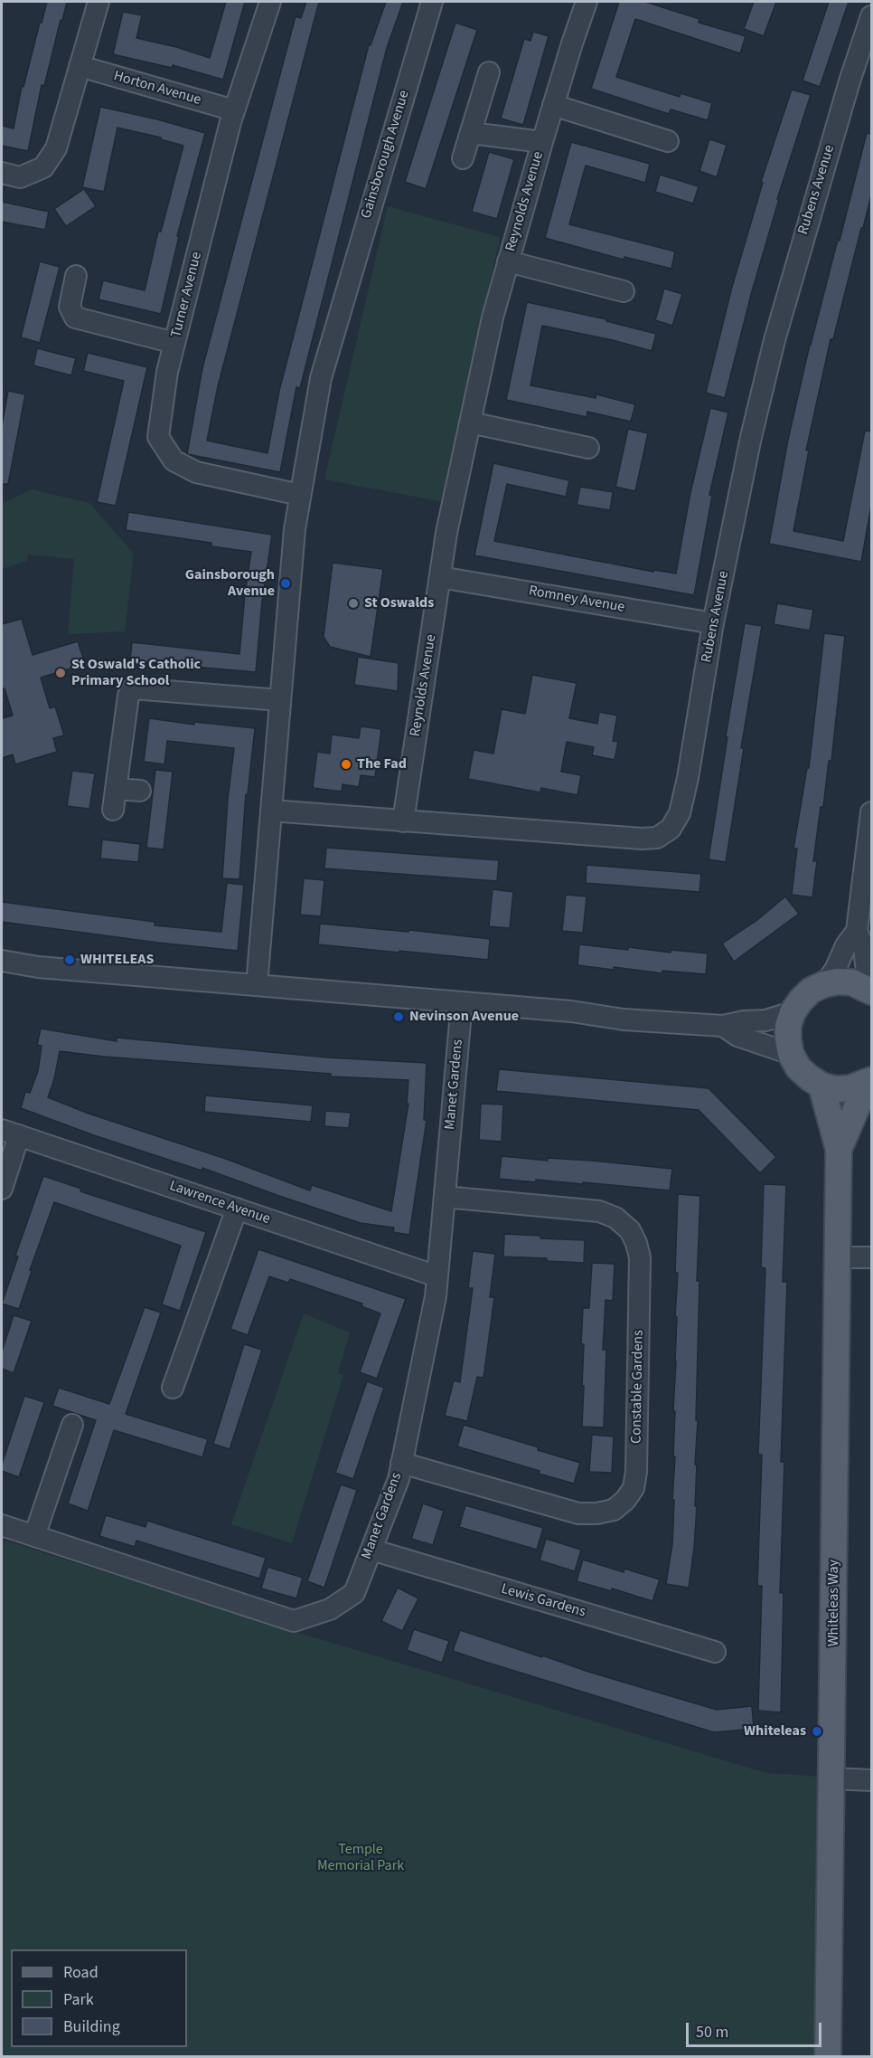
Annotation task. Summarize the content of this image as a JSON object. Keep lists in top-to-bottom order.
{
  "streets": {
    "main road": ["Whiteleas Way"],
    "street": [
      "Horton Avenue",
      "Gainsborough Avenue",
      "Rubens Avenue",
      "Reynolds Avenue",
      "Turner Avenue",
      "Romney Avenue",
      "Manet Gardens",
      "Lawrence Avenue",
      "Constable Gardens",
      "Lewis Gardens"
    ]
  },
  "crossings": [
    ["Horton Avenue", "Turner Avenue"],
    ["Gainsborough Avenue", "Rubens Avenue"],
    ["Gainsborough Avenue", "Turner Avenue"],
    ["Rubens Avenue", "Reynolds Avenue"],
    ["Rubens Avenue", "Romney Avenue"],
    ["Reynolds Avenue", "Romney Avenue"],
    ["Manet Gardens", "Lawrence Avenue"],
    ["Manet Gardens", "Constable Gardens"],
    ["Manet Gardens", "Lewis Gardens"]
  ],
  "parks": ["Temple Memorial Park"],
  "places": [
    "Gainsborough Avenue",
    "St Oswalds",
    "St Oswald's Catholic Primary School",
    "The Fad",
    "WHITELEAS",
    "Nevinson Avenue",
    "Whiteleas"
  ],
  "legend": ["Road", "Park", "Building"],
  "scale_bar": "50 m"
}
